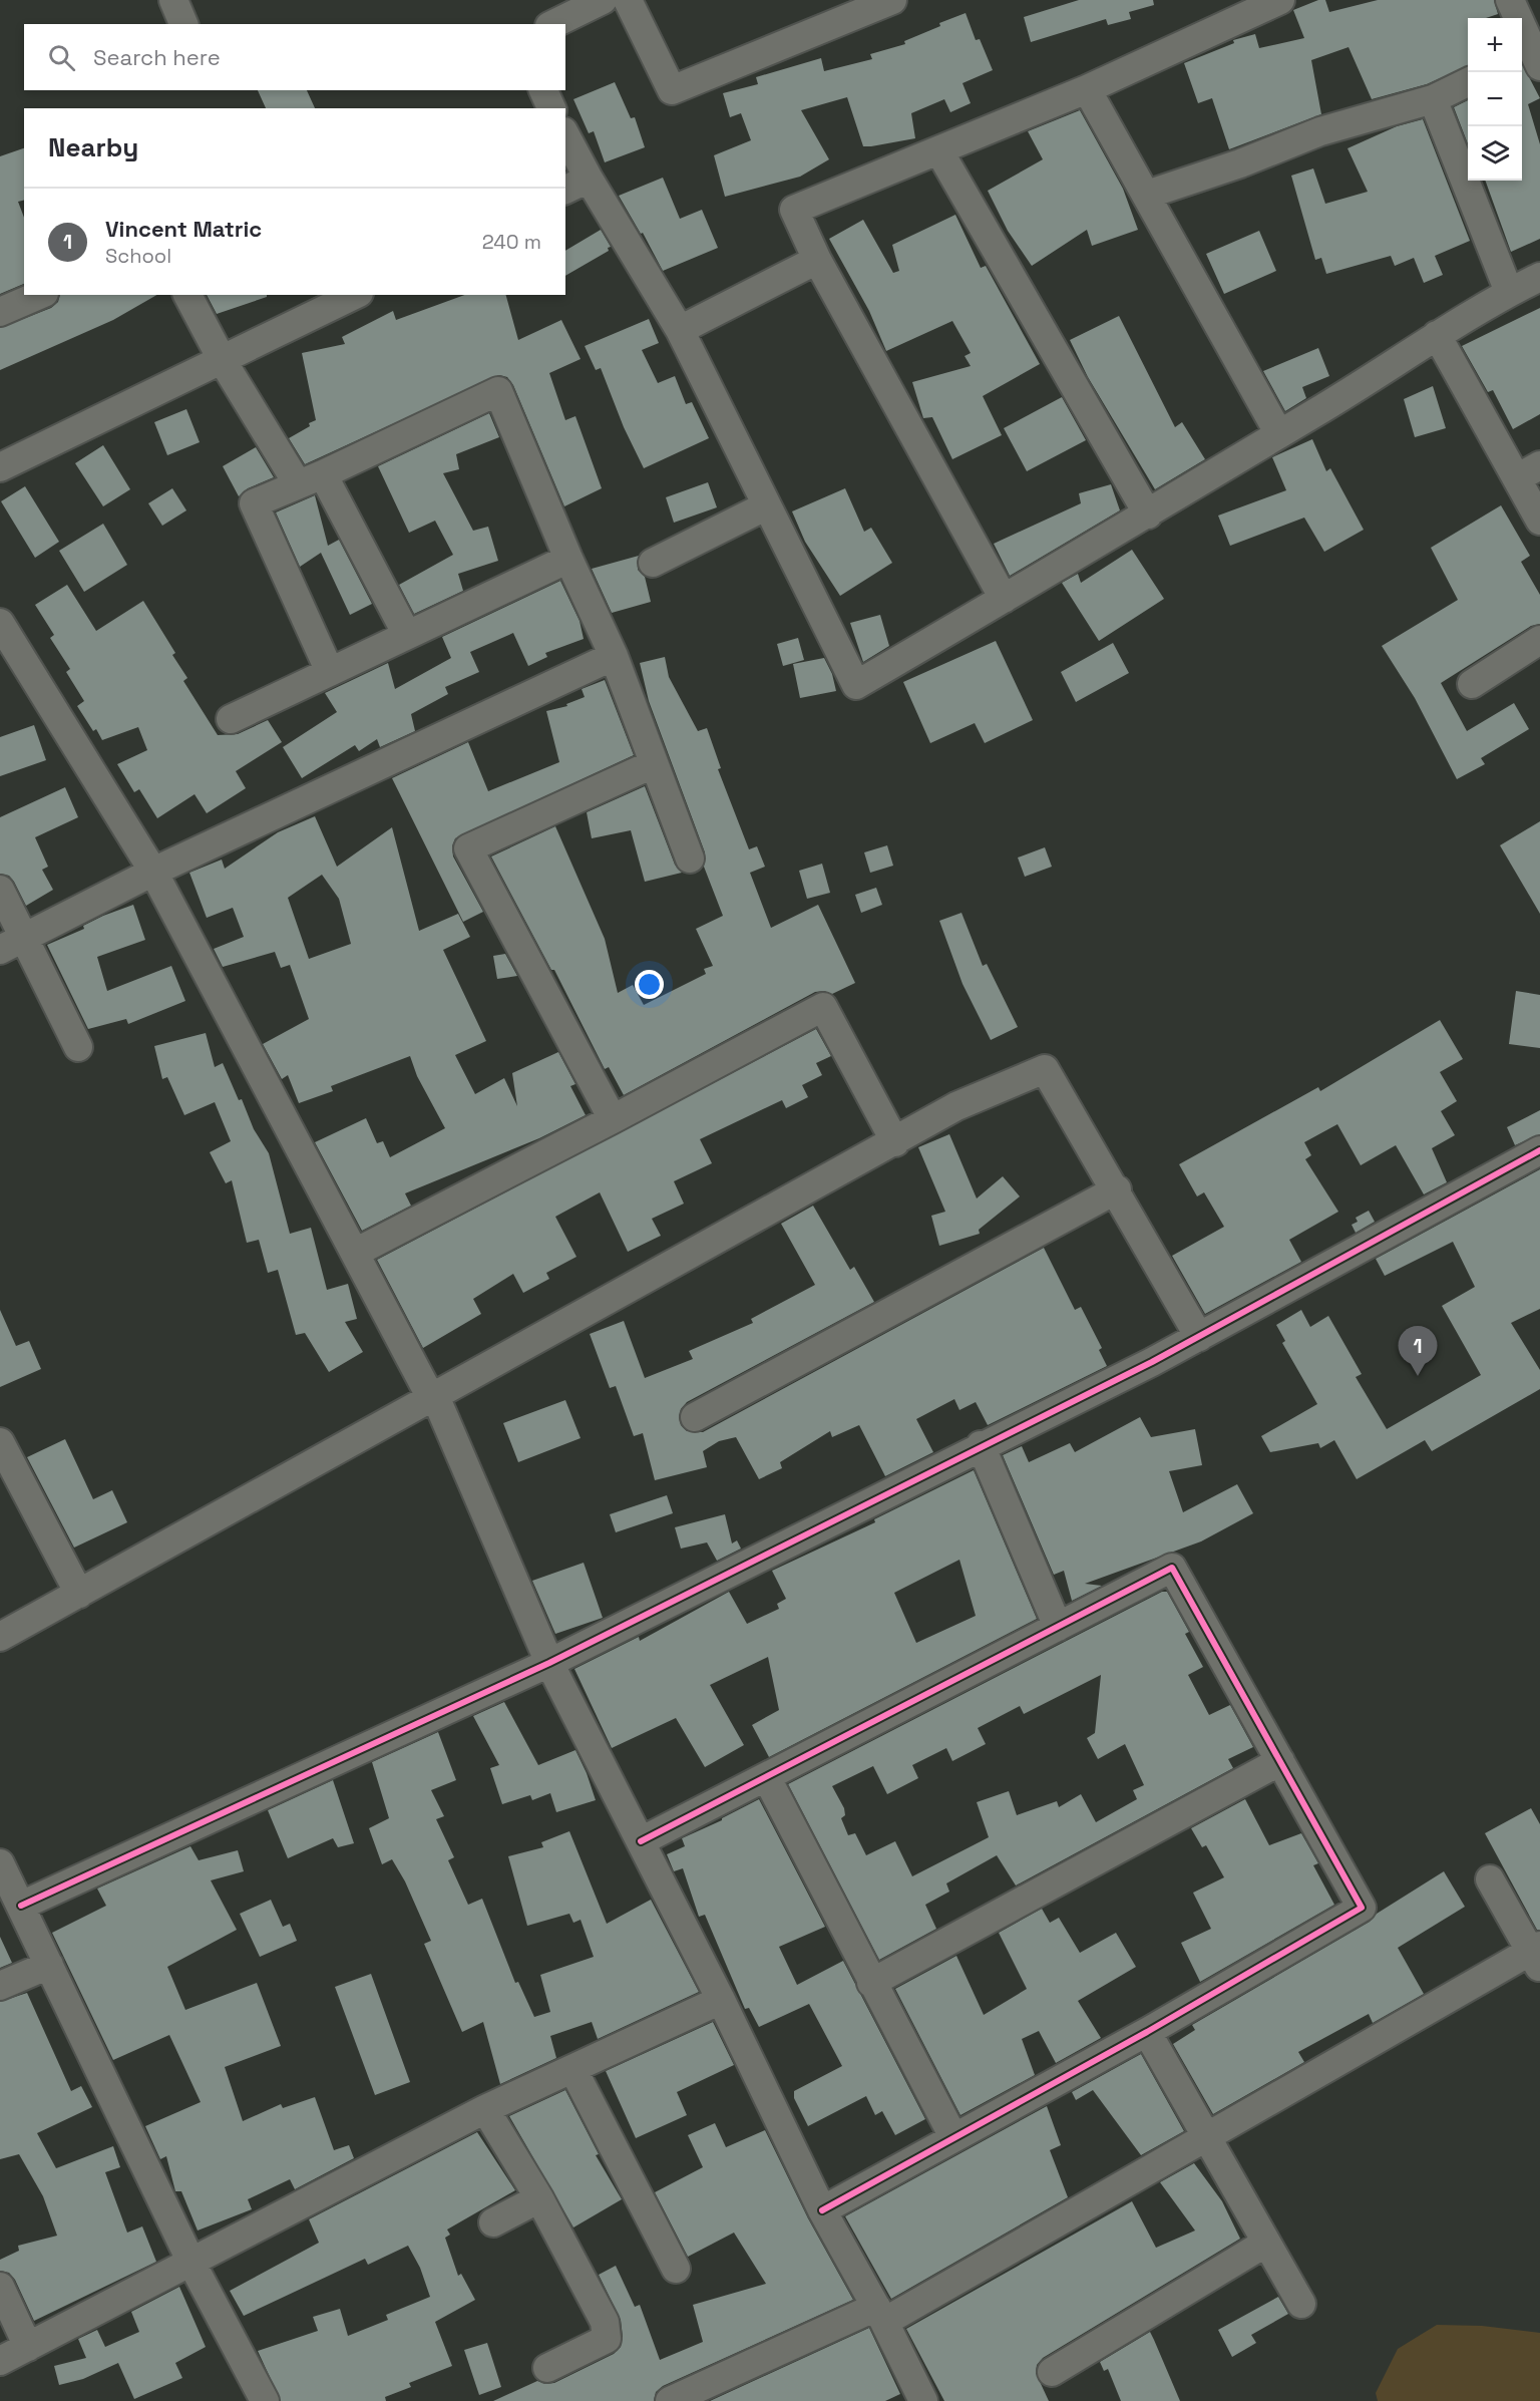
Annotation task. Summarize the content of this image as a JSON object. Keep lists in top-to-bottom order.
{
  "page": {
    "map_buttons": ["+", "−"],
    "search": "Search here",
    "heading": "Nearby",
    "list": [
      {
        "mark": "1",
        "name": "Vincent Matric",
        "note": "School",
        "value": "240 m"
      }
    ],
    "pins": "1"
  }
}
